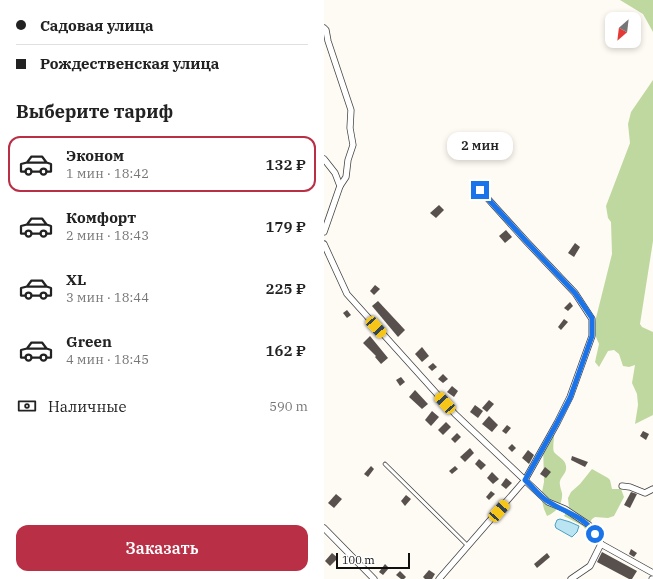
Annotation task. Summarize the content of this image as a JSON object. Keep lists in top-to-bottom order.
{
  "scale_bar": "100 m",
  "north": "bottom left",
  "page": {
    "banner": ["Садовая улица", "Рождественская улица"],
    "heading": "Выберите тариф",
    "bubble": "2 мин",
    "list": [
      {
        "name": "Эконом",
        "note": "1 мин · 18:42",
        "value": "132 ₽"
      },
      {
        "name": "Комфорт",
        "note": "2 мин · 18:43",
        "value": "179 ₽"
      },
      {
        "name": "XL",
        "note": "3 мин · 18:44",
        "value": "225 ₽"
      },
      {
        "name": "Green",
        "note": "4 мин · 18:45",
        "value": "162 ₽"
      }
    ],
    "pay": ["Наличные", "590 m"],
    "buttons": "Заказать",
    "scale": "100 m"
  }
}
